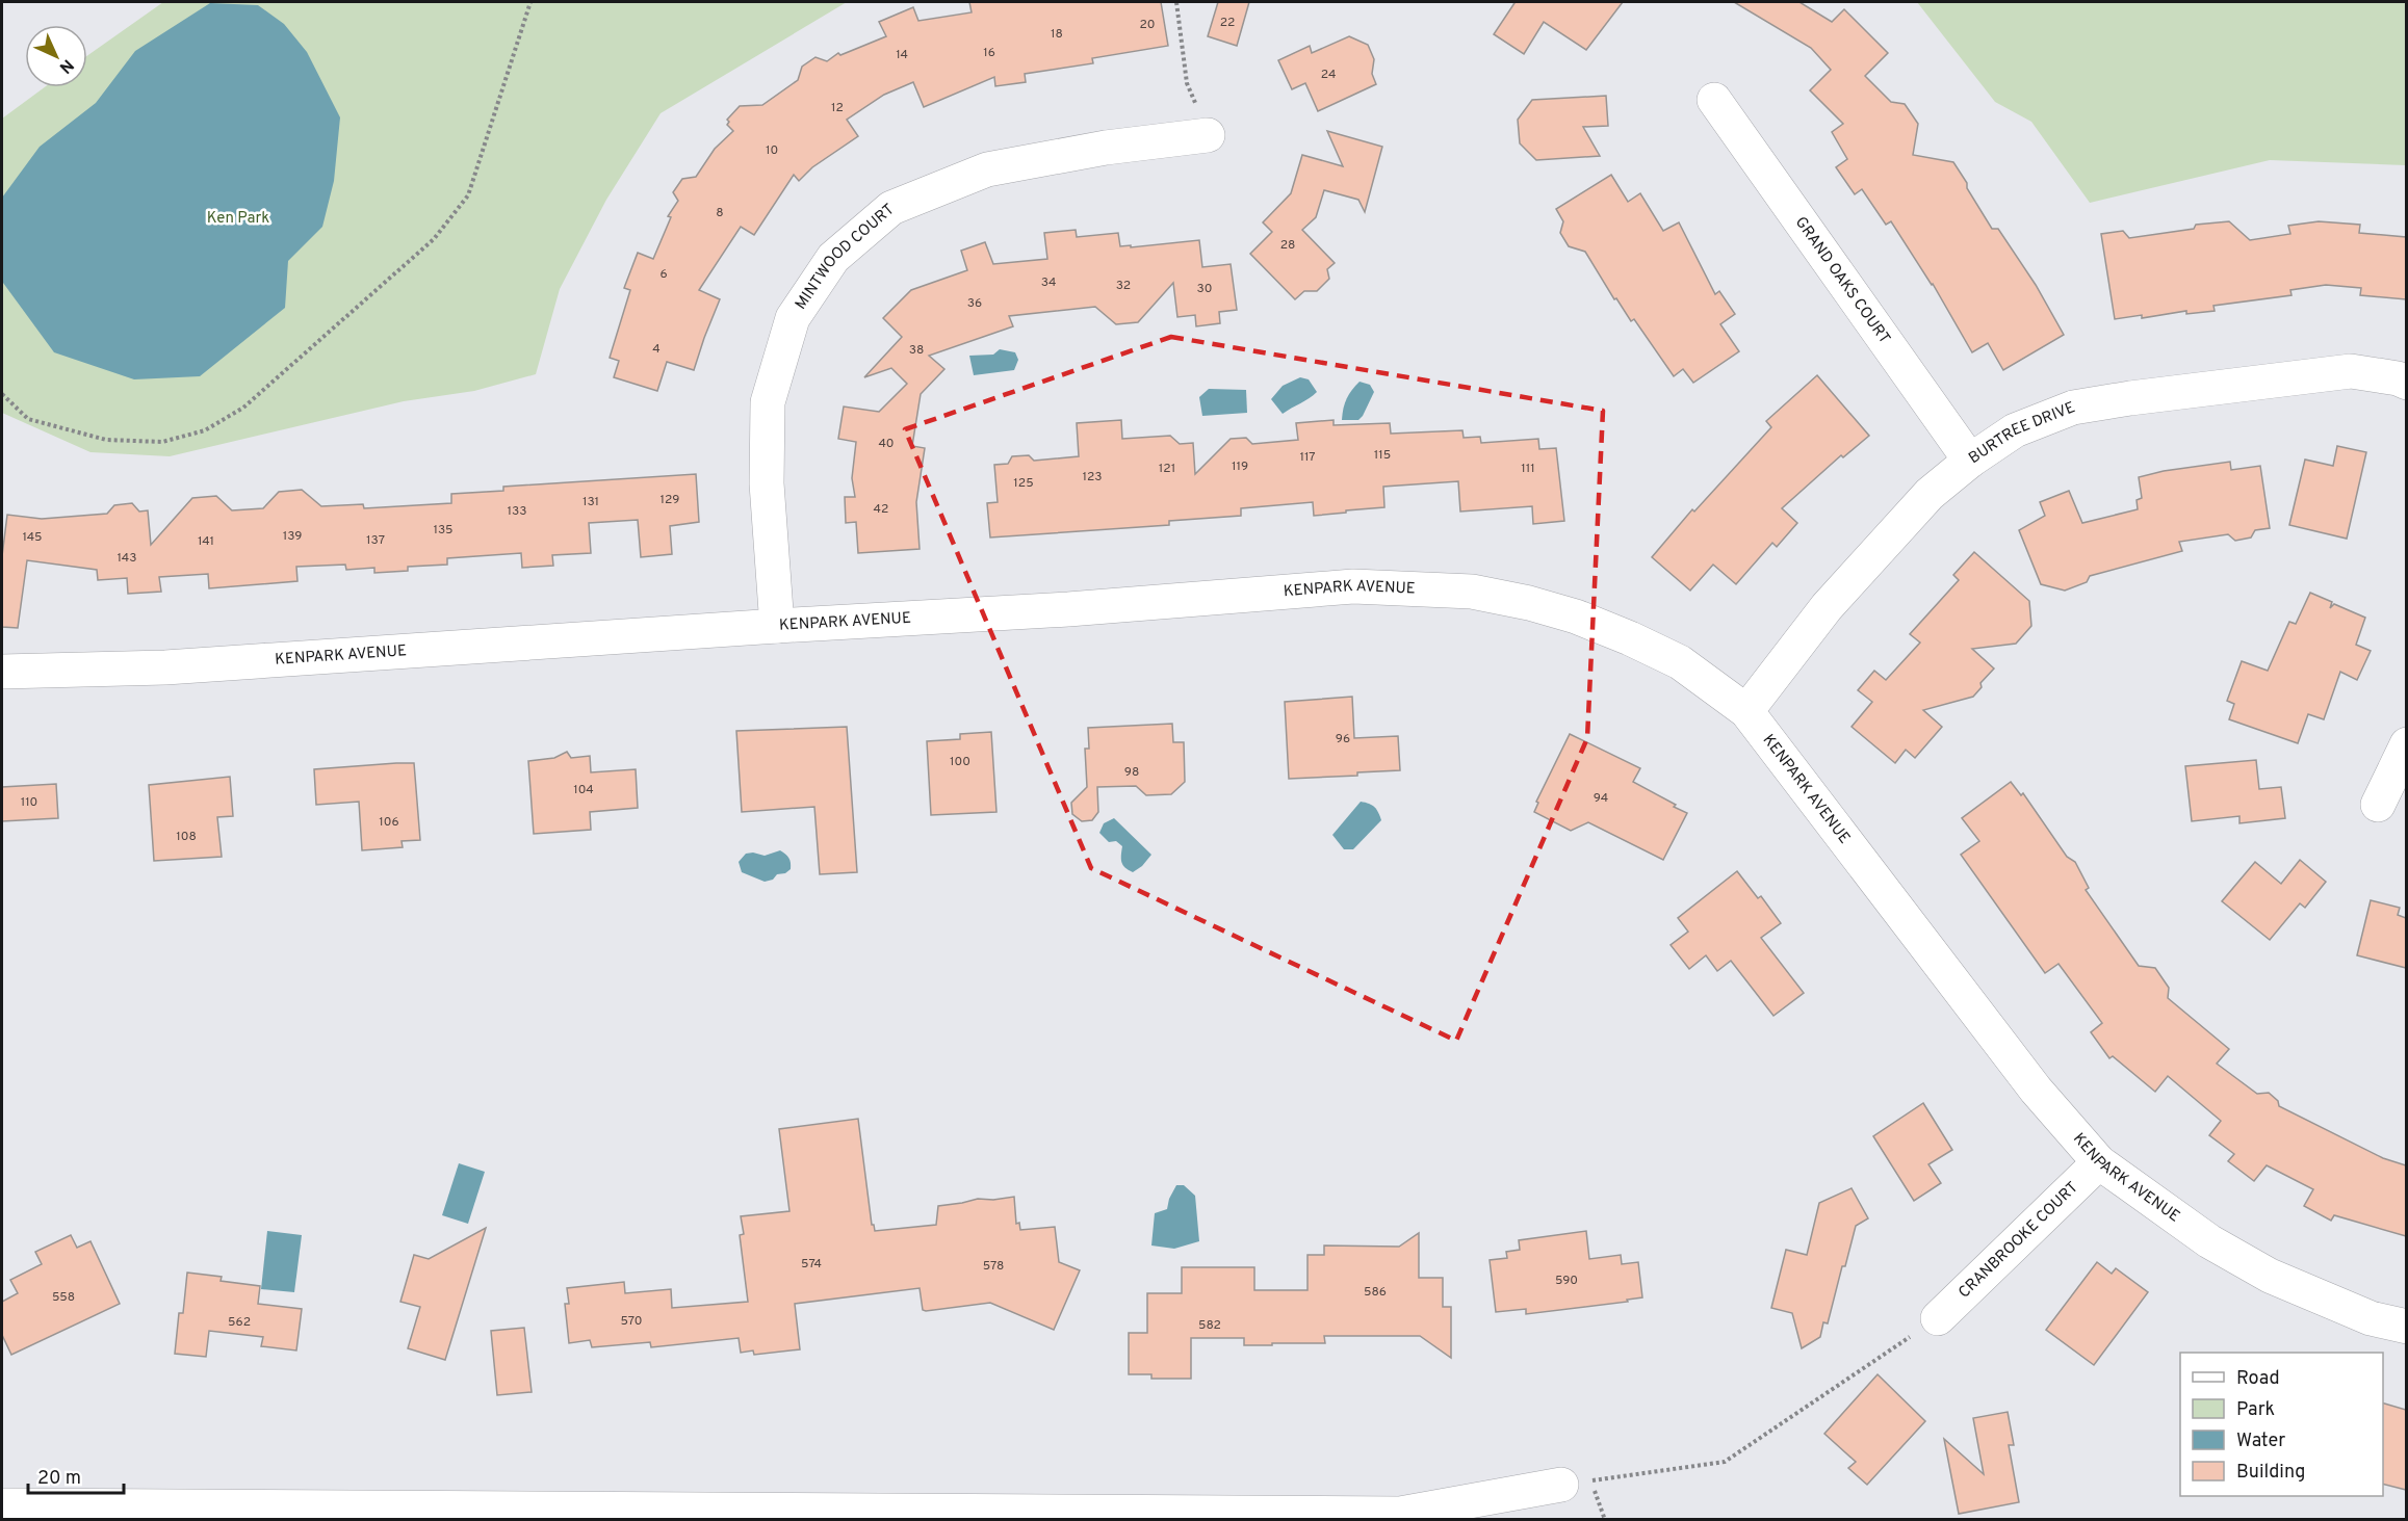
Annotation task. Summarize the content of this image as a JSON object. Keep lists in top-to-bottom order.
{
  "streets": {
    "street": [
      "MINTWOOD COURT",
      "GRAND OAKS COURT",
      "BURTREE DRIVE",
      "KENPARK AVENUE",
      "CRANBROOKE COURT"
    ]
  },
  "crossings": [
    ["MINTWOOD COURT", "KENPARK AVENUE"],
    ["GRAND OAKS COURT", "BURTREE DRIVE"],
    ["BURTREE DRIVE", "KENPARK AVENUE"],
    ["KENPARK AVENUE", "CRANBROOKE COURT"]
  ],
  "parks": ["Ken Park"],
  "house_numbers": [
    "22",
    "20",
    "18",
    "16",
    "14",
    "24",
    "12",
    "10",
    "8",
    "28",
    "6",
    "34",
    "32",
    "30",
    "36",
    "4",
    "38",
    "40",
    "115",
    "117",
    "119",
    "121",
    "111",
    "123",
    "125",
    "129",
    "131",
    "42",
    "133",
    "135",
    "139",
    "145",
    "137",
    "141",
    "143",
    "96",
    "100",
    "98",
    "104",
    "94",
    "110",
    "106",
    "108",
    "574",
    "578",
    "590",
    "586",
    "558",
    "570",
    "562",
    "582"
  ],
  "legend": [
    "Road",
    "Park",
    "Water",
    "Building"
  ],
  "scale_bar": "20 m",
  "north": "bottom right"
}
